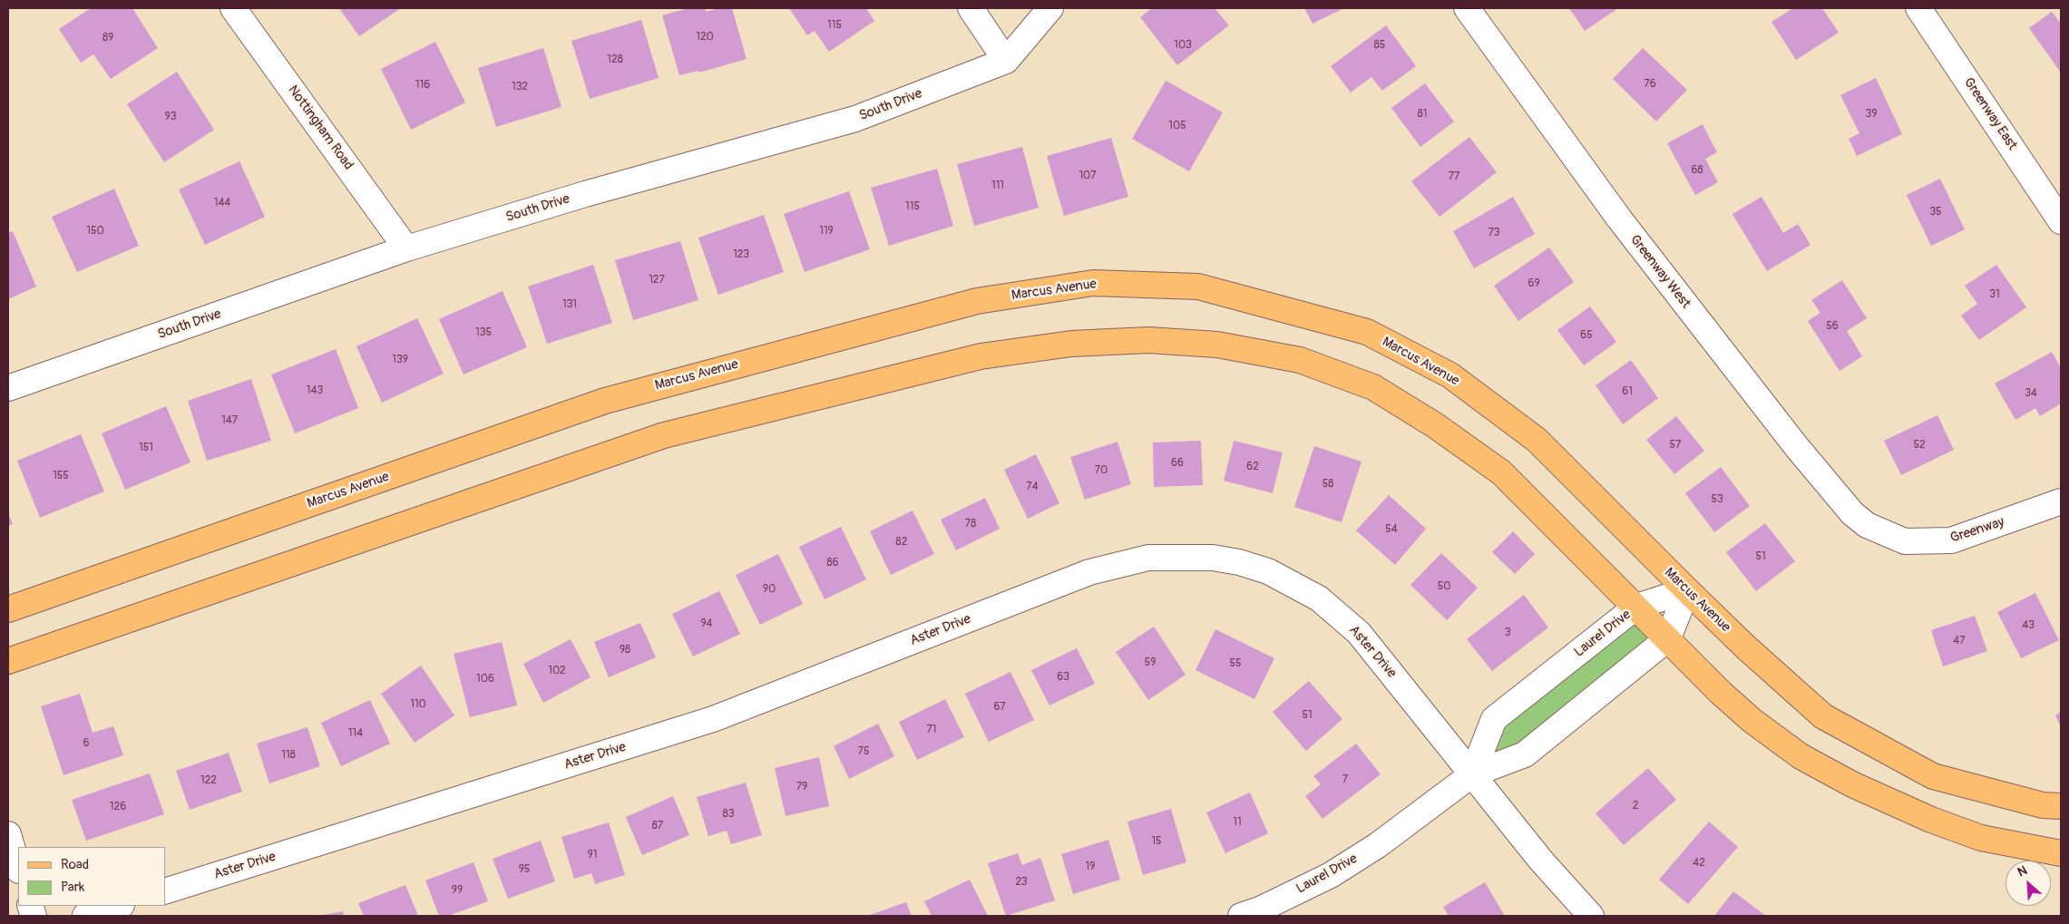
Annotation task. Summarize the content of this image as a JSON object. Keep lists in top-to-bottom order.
{
  "streets": {
    "main road": ["Marcus Avenue"],
    "street": [
      "South Drive",
      "Greenway East",
      "Nottingham Road",
      "Greenway West",
      "Greenway",
      "Aster Drive",
      "Laurel Drive"
    ]
  },
  "crossings": [
    ["South Drive", "Nottingham Road"],
    ["Greenway West", "Greenway"],
    ["Marcus Avenue", "Laurel Drive"],
    ["Aster Drive", "Laurel Drive"]
  ],
  "house_numbers": [
    "115",
    "120",
    "89",
    "103",
    "85",
    "128",
    "76",
    "116",
    "132",
    "81",
    "39",
    "93",
    "105",
    "68",
    "107",
    "77",
    "111",
    "144",
    "115",
    "35",
    "150",
    "119",
    "73",
    "123",
    "127",
    "69",
    "31",
    "131",
    "56",
    "135",
    "65",
    "139",
    "143",
    "61",
    "34",
    "147",
    "57",
    "52",
    "151",
    "66",
    "62",
    "70",
    "155",
    "58",
    "74",
    "53",
    "78",
    "54",
    "82",
    "51",
    "86",
    "50",
    "90",
    "94",
    "43",
    "3",
    "47",
    "98",
    "59",
    "55",
    "102",
    "63",
    "106",
    "110",
    "67",
    "51",
    "71",
    "114",
    "6",
    "75",
    "118",
    "7",
    "122",
    "79",
    "2",
    "126",
    "83",
    "11",
    "87",
    "15",
    "91",
    "42",
    "19",
    "95",
    "23",
    "99"
  ],
  "legend": ["Road", "Park"],
  "north": "top left"
}
